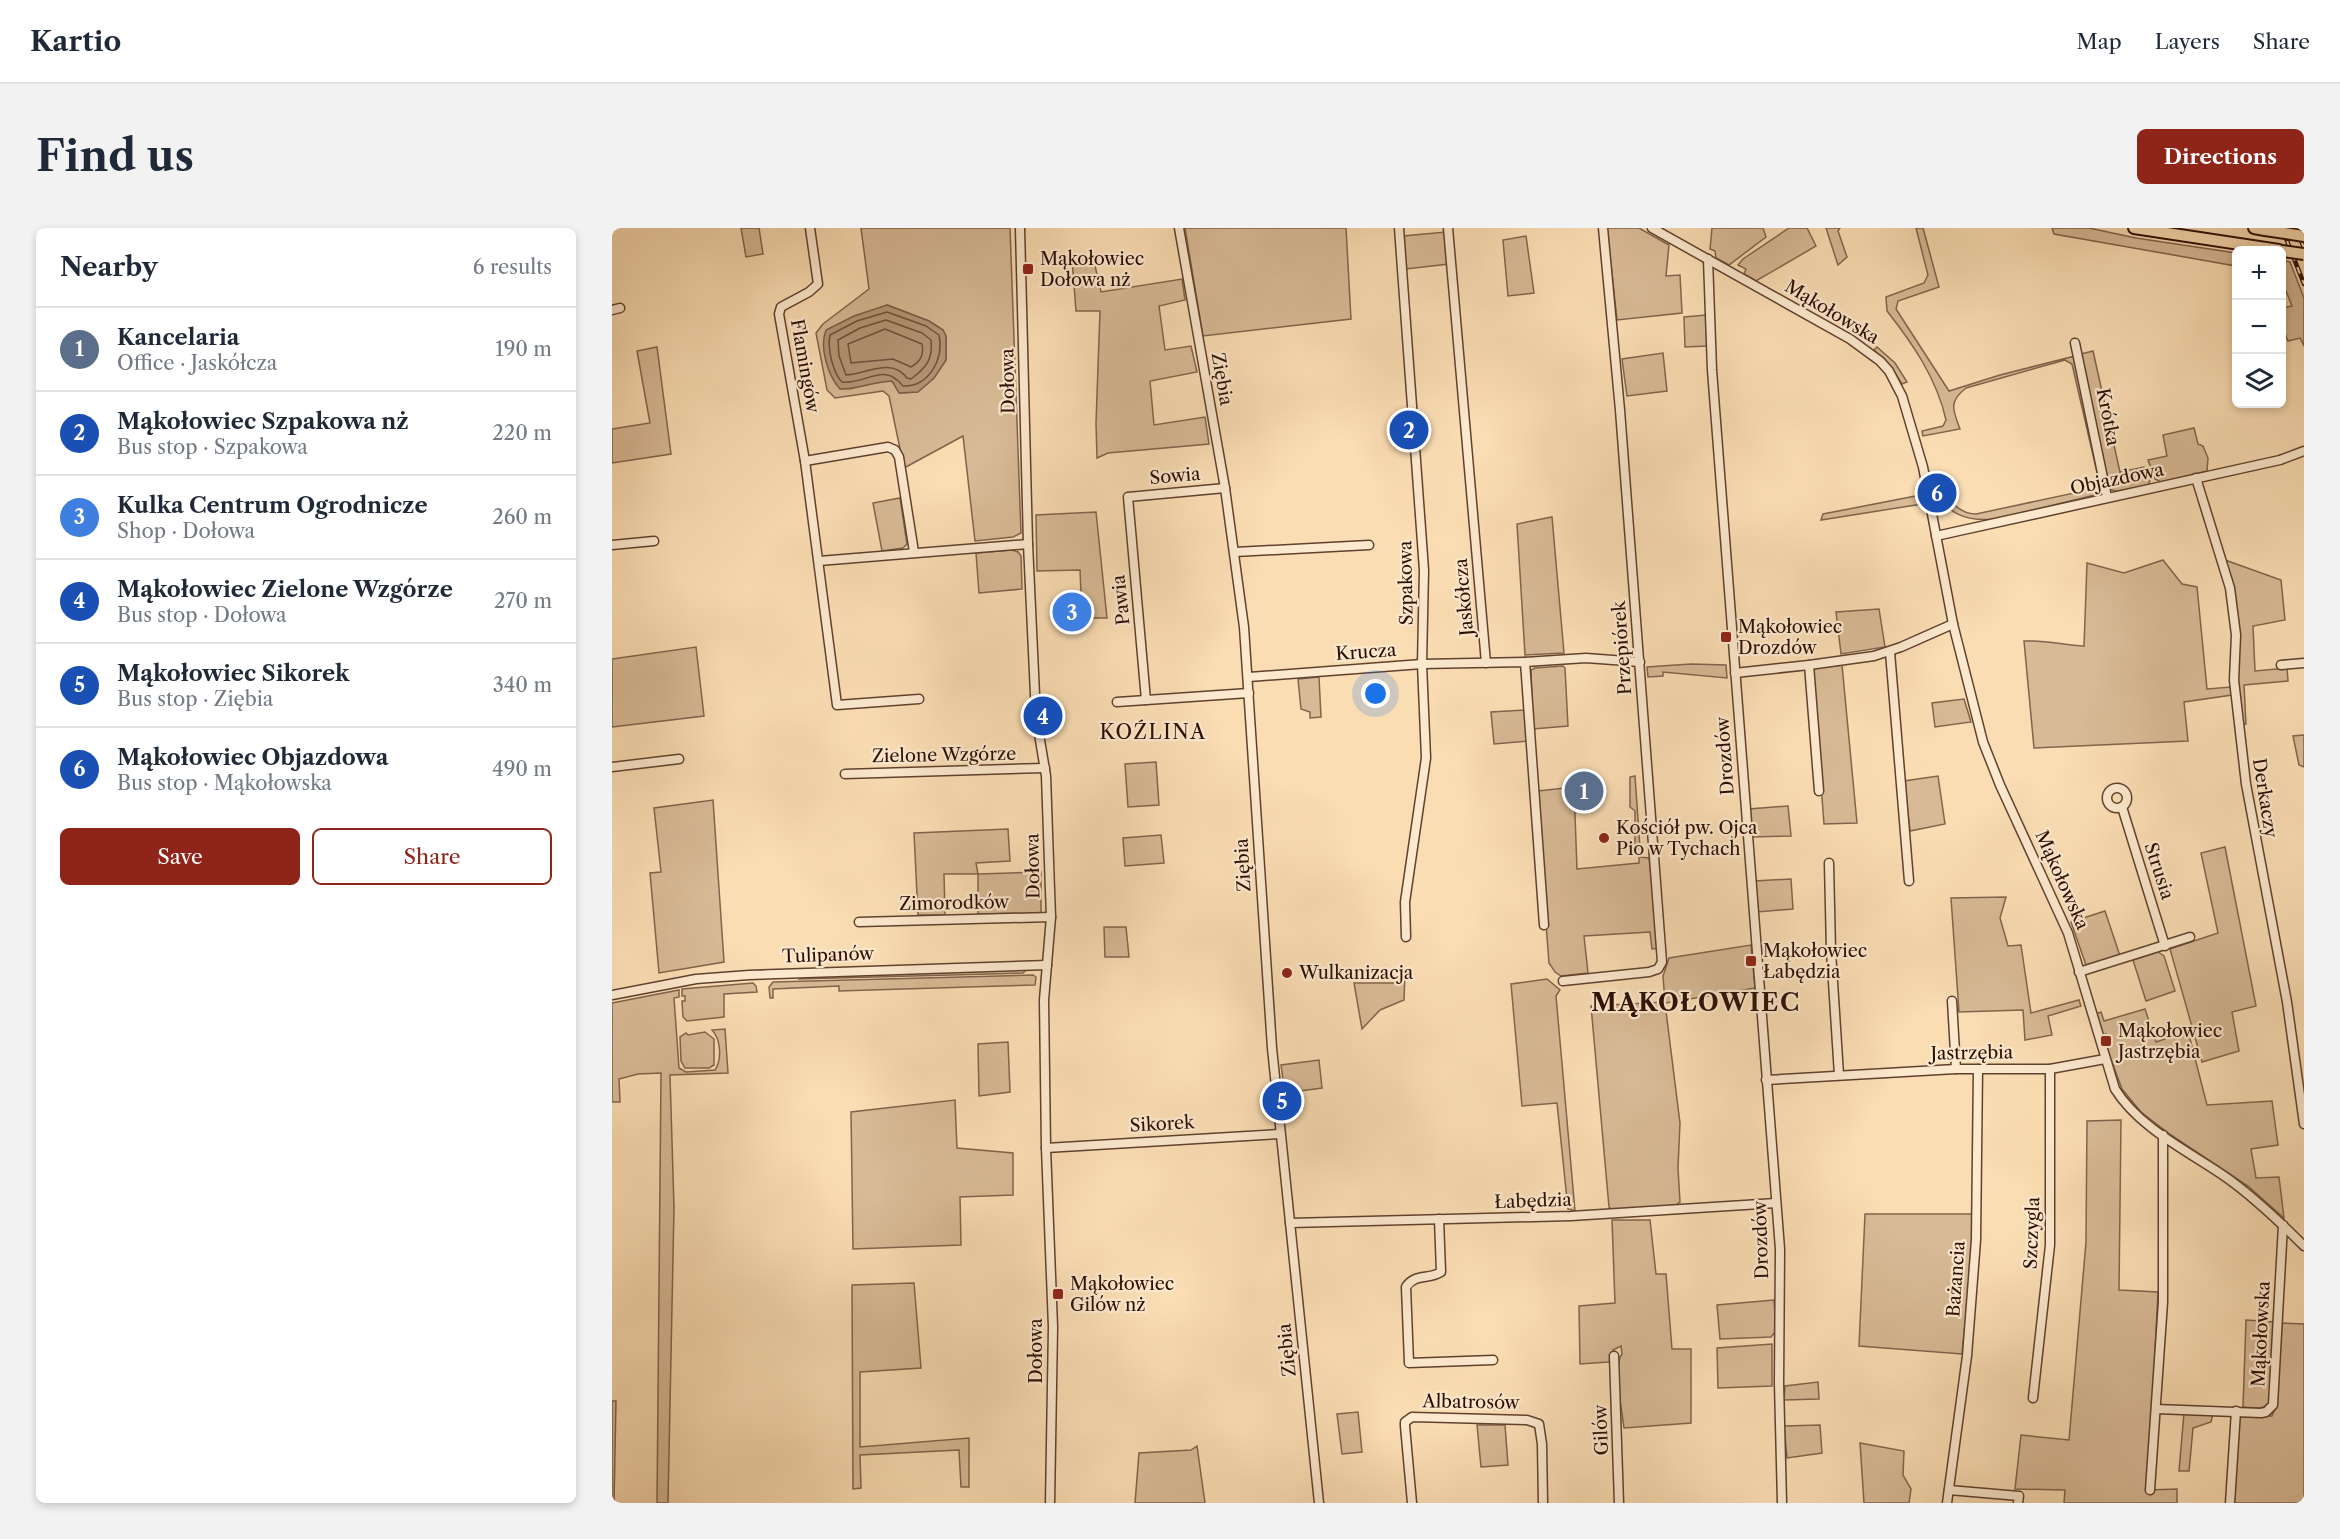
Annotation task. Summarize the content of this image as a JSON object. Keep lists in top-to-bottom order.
{
  "streets": {
    "street": [
      "Mąkołowska",
      "Flamingów",
      "Ziębia",
      "Dołowa",
      "Krótka",
      "Sowia",
      "Objazdowa",
      "Szpakowa",
      "Jaskółcza",
      "Pawia",
      "Przepiórek",
      "Krucza",
      "Zielone Wzgórze",
      "Drozdów",
      "Derkaczy",
      "Strusia",
      "Zimorodków",
      "Tulipanów",
      "Jastrzębia",
      "Sikorek",
      "Łabędzia",
      "Szczygla",
      "Bażancia",
      "Albatrosów",
      "Gilów"
    ]
  },
  "crossings": [
    ["Mąkołowska", "Objazdowa"],
    ["Mąkołowska", "Drozdów"],
    ["Mąkołowska", "Jastrzębia"],
    ["Ziębia", "Sowia"],
    ["Ziębia", "Krucza"],
    ["Ziębia", "Sikorek"],
    ["Ziębia", "Łabędzia"],
    ["Dołowa", "Zielone Wzgórze"],
    ["Dołowa", "Zimorodków"],
    ["Dołowa", "Tulipanów"],
    ["Dołowa", "Sikorek"],
    ["Krótka", "Objazdowa"],
    ["Sowia", "Pawia"],
    ["Objazdowa", "Derkaczy"],
    ["Szpakowa", "Krucza"],
    ["Jaskółcza", "Krucza"],
    ["Drozdów", "Jastrzębia"],
    ["Drozdów", "Łabędzia"],
    ["Jastrzębia", "Szczygla"],
    ["Jastrzębia", "Bażancia"]
  ],
  "districts": ["KOŹLINA", "MĄKOŁOWIEC"],
  "places": {
    "transit": [
      "Mąkołowiec Dołowa nż",
      "Mąkołowiec Drozdów",
      "Mąkołowiec Łabędzia",
      "Mąkołowiec Jastrzębia",
      "Mąkołowiec Gilów nż"
    ],
    "other": ["Kościół pw. Ojca Pio w Tychach", "Wulkanizacja"]
  },
  "page": {
    "header": "Kartio",
    "nav": ["Map", "Layers", "Share"],
    "buttons": [
      "Directions",
      ["Save", "Share"]
    ],
    "title": "Find us",
    "heading": ["Nearby", "6 results"],
    "map_buttons": ["+", "−"],
    "list": [
      {
        "mark": "1",
        "name": "Kancelaria",
        "note": "Office · Jaskółcza",
        "value": "190 m"
      },
      {
        "mark": "2",
        "name": "Mąkołowiec Szpakowa nż",
        "note": "Bus stop · Szpakowa",
        "value": "220 m"
      },
      {
        "mark": "3",
        "name": "Kulka Centrum Ogrodnicze",
        "note": "Shop · Dołowa",
        "value": "260 m"
      },
      {
        "mark": "4",
        "name": "Mąkołowiec Zielone Wzgórze",
        "note": "Bus stop · Dołowa",
        "value": "270 m"
      },
      {
        "mark": "5",
        "name": "Mąkołowiec Sikorek",
        "note": "Bus stop · Ziębia",
        "value": "340 m"
      },
      {
        "mark": "6",
        "name": "Mąkołowiec Objazdowa",
        "note": "Bus stop · Mąkołowska",
        "value": "490 m"
      }
    ],
    "pins": [
      "2",
      "6",
      "3",
      "4",
      "1",
      "5"
    ]
  }
}
